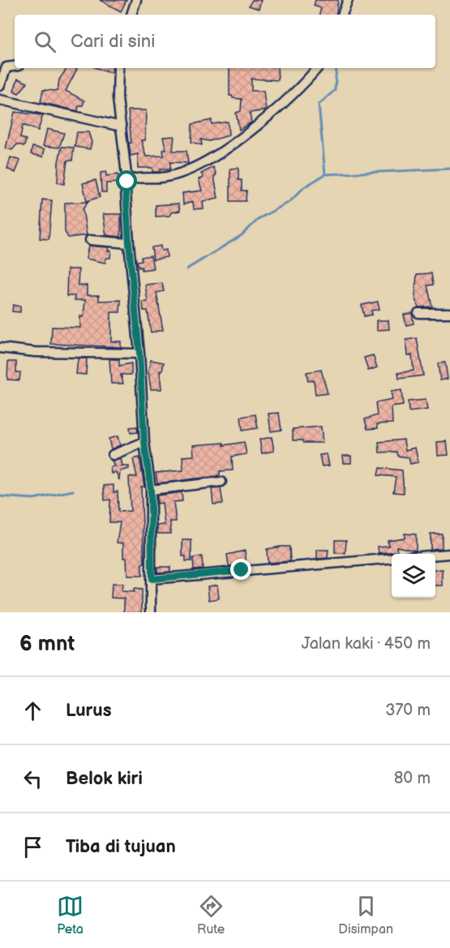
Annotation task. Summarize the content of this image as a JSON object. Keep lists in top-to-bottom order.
{
  "page": {
    "search": "Cari di sini",
    "heading": ["6 mnt", "Jalan kaki · 450 m"],
    "list": [
      ["Lurus", "370 m"],
      ["Belok kiri", "80 m"],
      "Tiba di tujuan"
    ],
    "nav": ["Peta", "Rute", "Disimpan"]
  }
}
